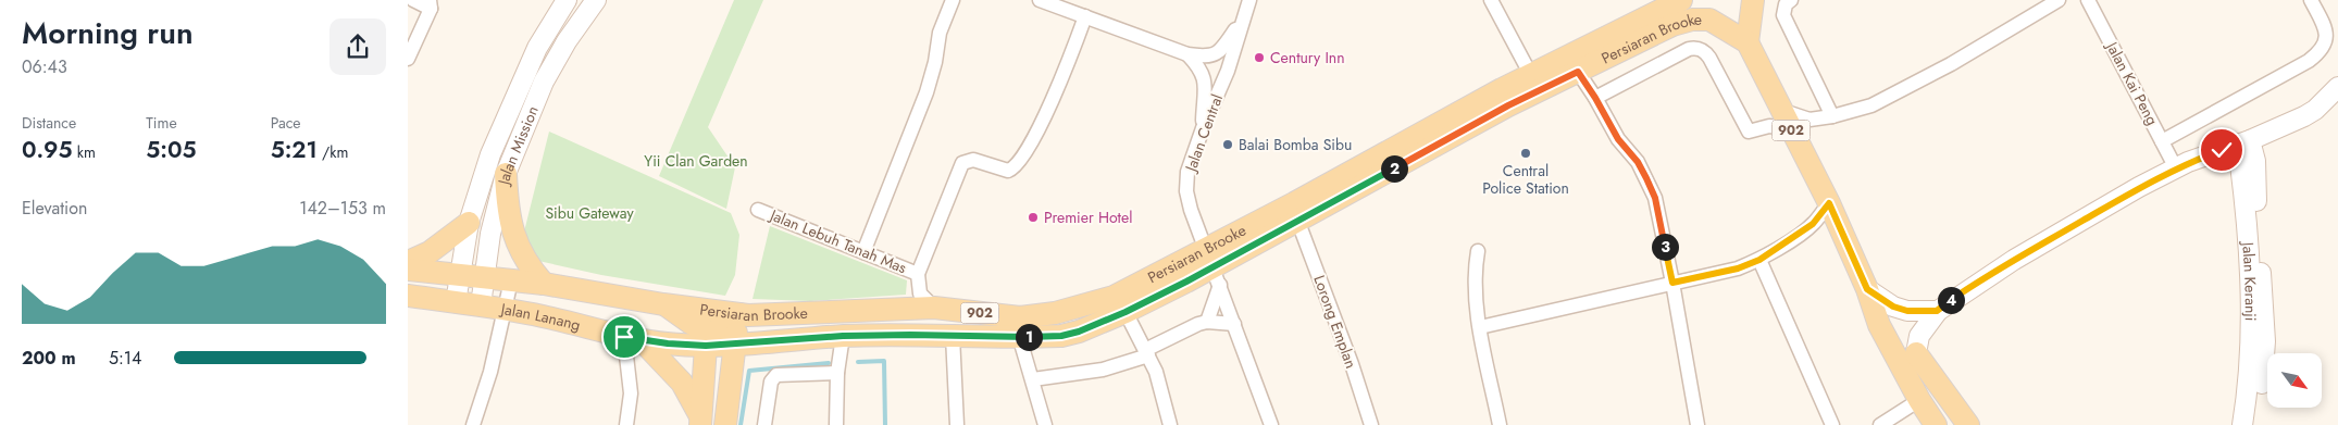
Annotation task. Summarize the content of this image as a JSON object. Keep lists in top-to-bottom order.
{
  "streets": {
    "main road": ["Persiaran Brooke", "902", "Jalan Lanang"],
    "street": [
      "Jalan Kai Peng",
      "Jalan Central",
      "Jalan Mission",
      "Jalan Lebuh Tanah Mas",
      "Jalan Keranji",
      "Lorong Emplan"
    ]
  },
  "crossings": [
    ["Persiaran Brooke", "902"],
    ["Persiaran Brooke", "Jalan Central"],
    ["Persiaran Brooke", "Jalan Lebuh Tanah Mas"],
    ["Persiaran Brooke", "Jalan Lanang"],
    ["Persiaran Brooke", "Lorong Emplan"],
    ["Jalan Mission", "Jalan Lanang"]
  ],
  "parks": ["Yii Clan Garden", "Sibu Gateway"],
  "places": [
    "Century Inn",
    "Balai Bomba Sibu",
    "Central Police Station",
    "Premier Hotel"
  ],
  "north": "bottom right",
  "page": {
    "heading": ["Morning run", "06:43"],
    "stats": [
      ["Distance", "0.95 km"],
      ["Time", "5:05"],
      ["Pace", "5:21 /km"]
    ],
    "pins": [
      "2",
      "3",
      "4",
      "1"
    ],
    "chart": ["Elevation", "142–153 m"],
    "list": [
      {
        "name": "200 m",
        "note": "5:14"
      }
    ]
  }
}
